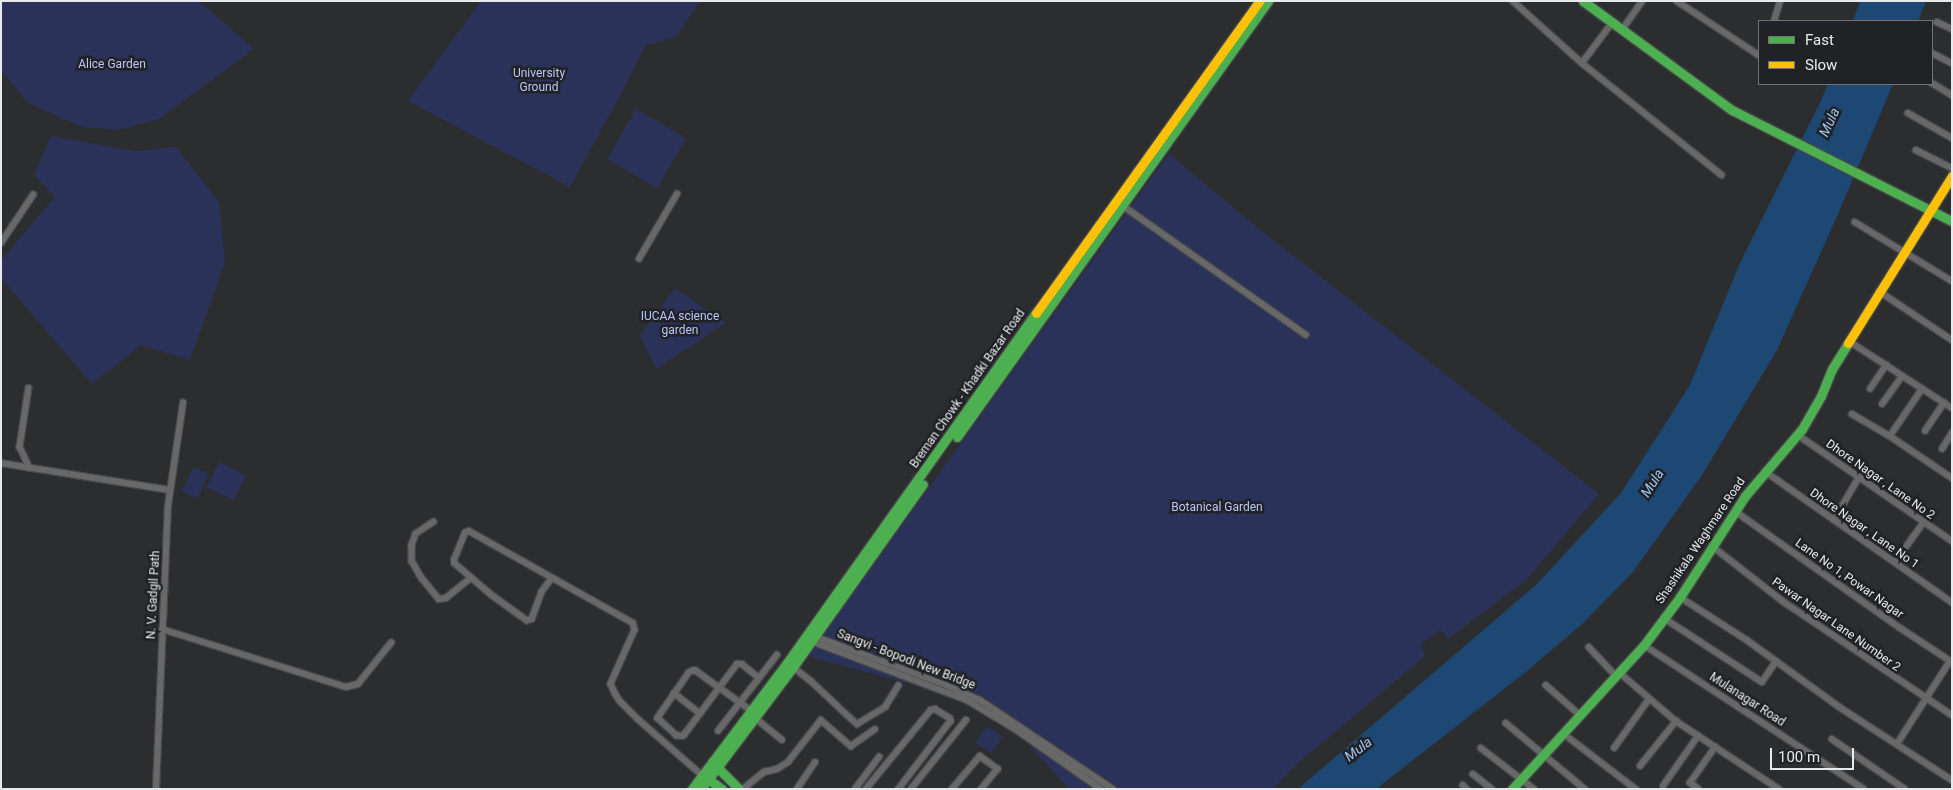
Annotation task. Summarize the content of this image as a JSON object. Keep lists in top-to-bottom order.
{
  "streets": {
    "main road": ["Breman Chowk - Khadki Bazar Road", "Shashikala Waghmare Road"],
    "street": [
      "Dhore Nagar , Lane No 2",
      "Dhore Nagar , Lane No 1",
      "Lane No 1, Powar Nagar",
      "N. V. Gadgil Path",
      "Pawar Nagar Lane Number 2",
      "Sangvi - Bopodi New Bridge",
      "Mulanagar Road"
    ]
  },
  "crossings": [
    ["Breman Chowk - Khadki Bazar Road", "Sangvi - Bopodi New Bridge"],
    ["Dhore Nagar , Lane No 2", "Shashikala Waghmare Road"],
    ["Dhore Nagar , Lane No 1", "Shashikala Waghmare Road"],
    ["Shashikala Waghmare Road", "Lane No 1, Powar Nagar"],
    ["Shashikala Waghmare Road", "Pawar Nagar Lane Number 2"],
    ["Shashikala Waghmare Road", "Mulanagar Road"]
  ],
  "water": ["Mula"],
  "parks": [
    "Alice Garden",
    "University Ground",
    "IUCAA science garden",
    "Botanical Garden"
  ],
  "legend": ["Fast", "Slow"],
  "scale_bar": "100 m"
}
